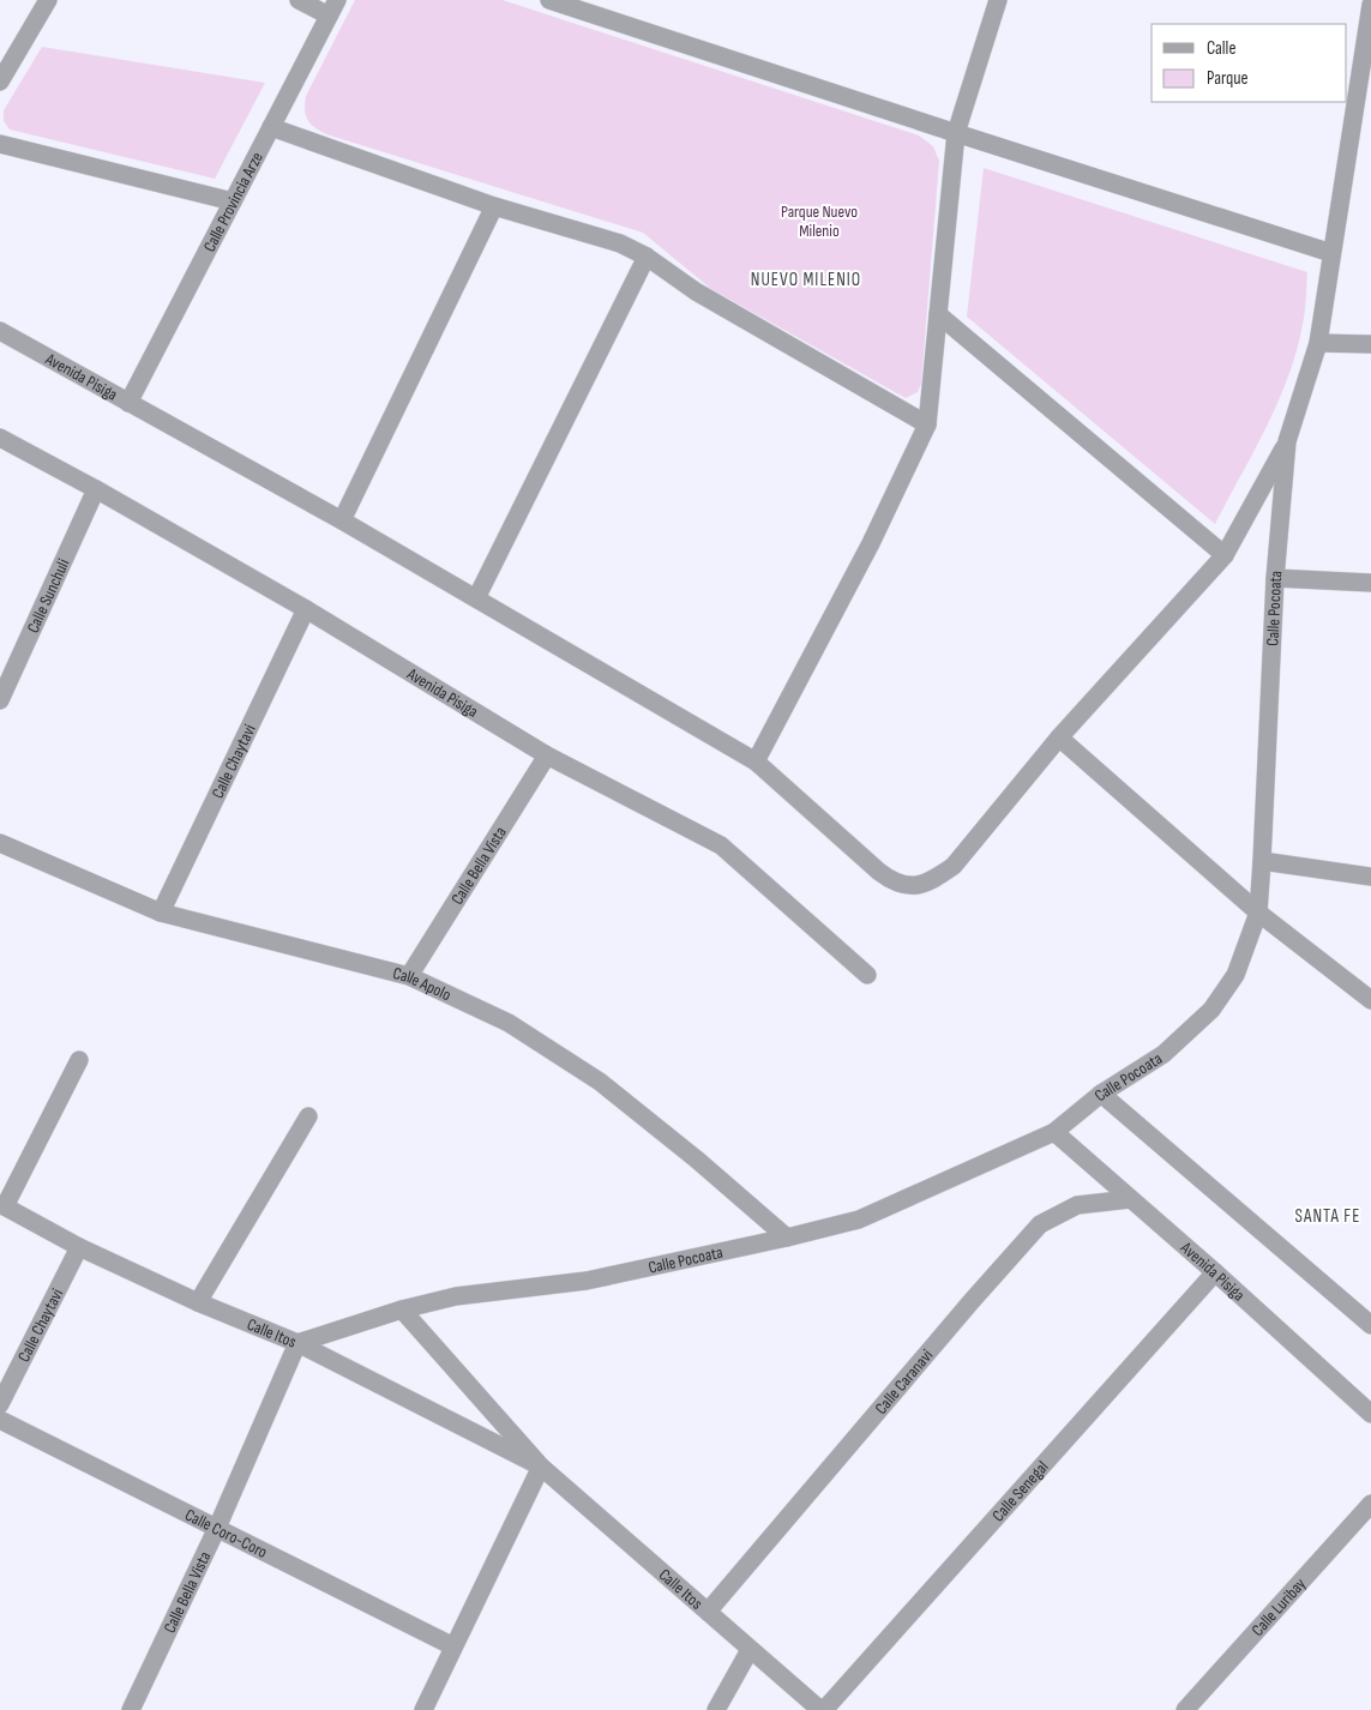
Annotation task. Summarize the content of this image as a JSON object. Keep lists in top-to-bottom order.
{
  "streets": {
    "street": [
      "Calle Provincia Arze",
      "Avenida Pisiga",
      "Calle Sunchuli",
      "Calle Pocoata",
      "Calle Chaytavi",
      "Calle Bella Vista",
      "Calle Apolo",
      "Calle Itos",
      "Calle Caranavi",
      "Calle Senegal",
      "Calle Coro-Coro",
      "Calle Luribay"
    ]
  },
  "crossings": [
    ["Calle Provincia Arze", "Avenida Pisiga"],
    ["Avenida Pisiga", "Calle Sunchuli"],
    ["Avenida Pisiga", "Calle Pocoata"],
    ["Avenida Pisiga", "Calle Chaytavi"],
    ["Avenida Pisiga", "Calle Bella Vista"],
    ["Avenida Pisiga", "Calle Caranavi"],
    ["Avenida Pisiga", "Calle Senegal"],
    ["Calle Pocoata", "Calle Bella Vista"],
    ["Calle Pocoata", "Calle Apolo"],
    ["Calle Pocoata", "Calle Itos"],
    ["Calle Chaytavi", "Calle Apolo"],
    ["Calle Chaytavi", "Calle Itos"],
    ["Calle Bella Vista", "Calle Apolo"],
    ["Calle Bella Vista", "Calle Itos"],
    ["Calle Bella Vista", "Calle Coro-Coro"],
    ["Calle Itos", "Calle Caranavi"],
    ["Calle Itos", "Calle Senegal"]
  ],
  "districts": ["NUEVO MILENIO", "SANTA FE"],
  "parks": ["Parque Nuevo Milenio"],
  "legend": ["Calle", "Parque"]
}
